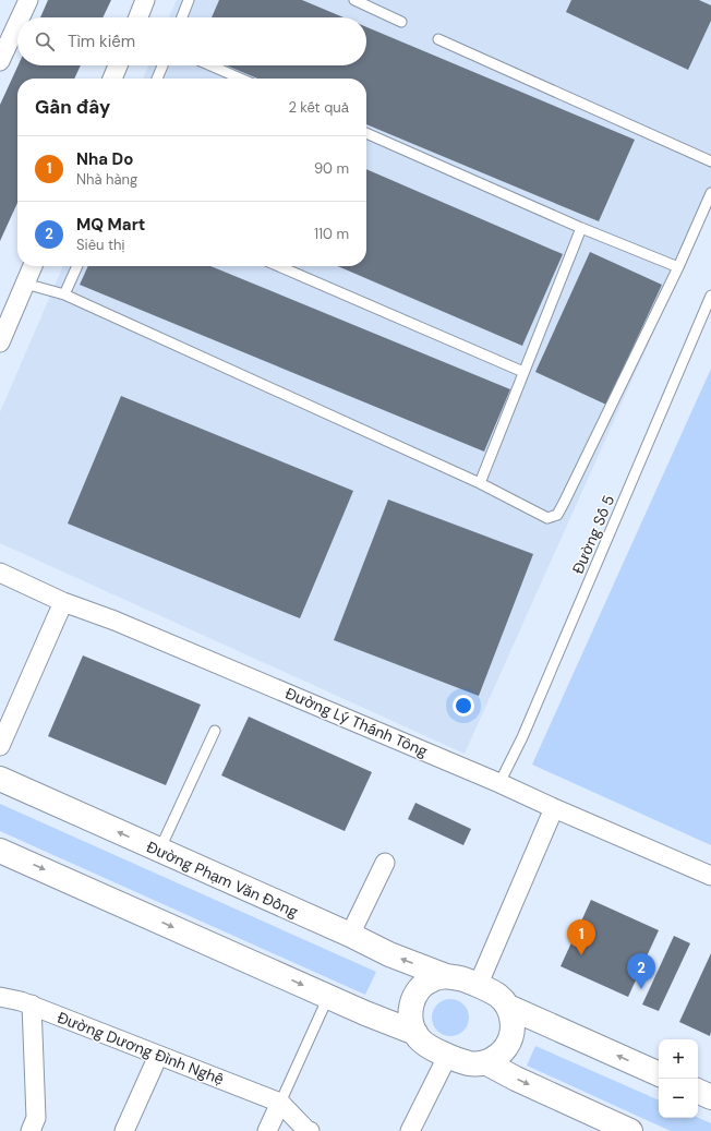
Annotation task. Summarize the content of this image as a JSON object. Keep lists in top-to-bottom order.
{
  "streets": {
    "main road": ["Đường Phạm Văn Đồng"],
    "street": ["Đường Lý Thánh Tông", "Đường Dương Đình Nghệ"],
    "lane": ["Đường Số 5"]
  },
  "crossings": [
    ["Đường Số 5", "Đường Lý Thánh Tông"]
  ],
  "page": {
    "search": "Tìm kiếm",
    "heading": ["Gần đây", "2 kết quả"],
    "list": [
      {
        "mark": "1",
        "name": "Nha Do",
        "note": "Nhà hàng",
        "value": "90 m"
      },
      {
        "mark": "2",
        "name": "MQ Mart",
        "note": "Siêu thị",
        "value": "110 m"
      }
    ],
    "pins": ["1", "2"],
    "map_buttons": ["+", "−"]
  }
}
